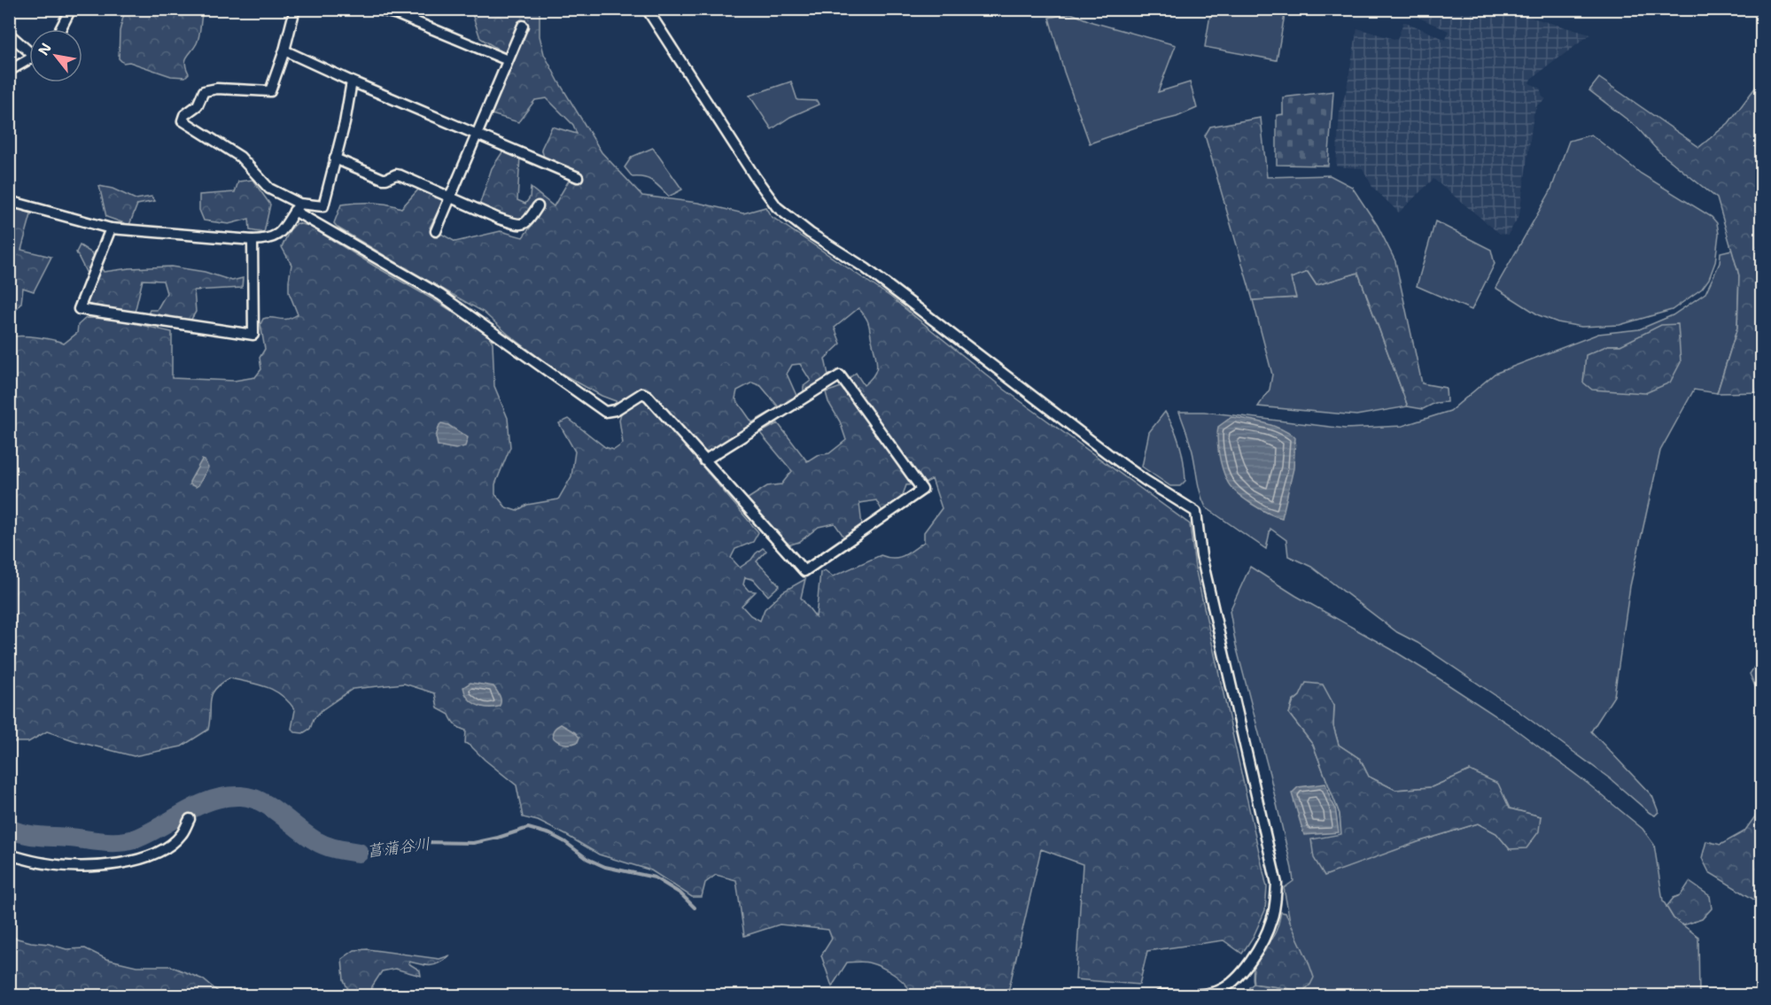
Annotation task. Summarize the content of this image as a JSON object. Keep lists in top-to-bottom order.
{
  "water": ["菖蒲谷川"],
  "north": "top left"
}
